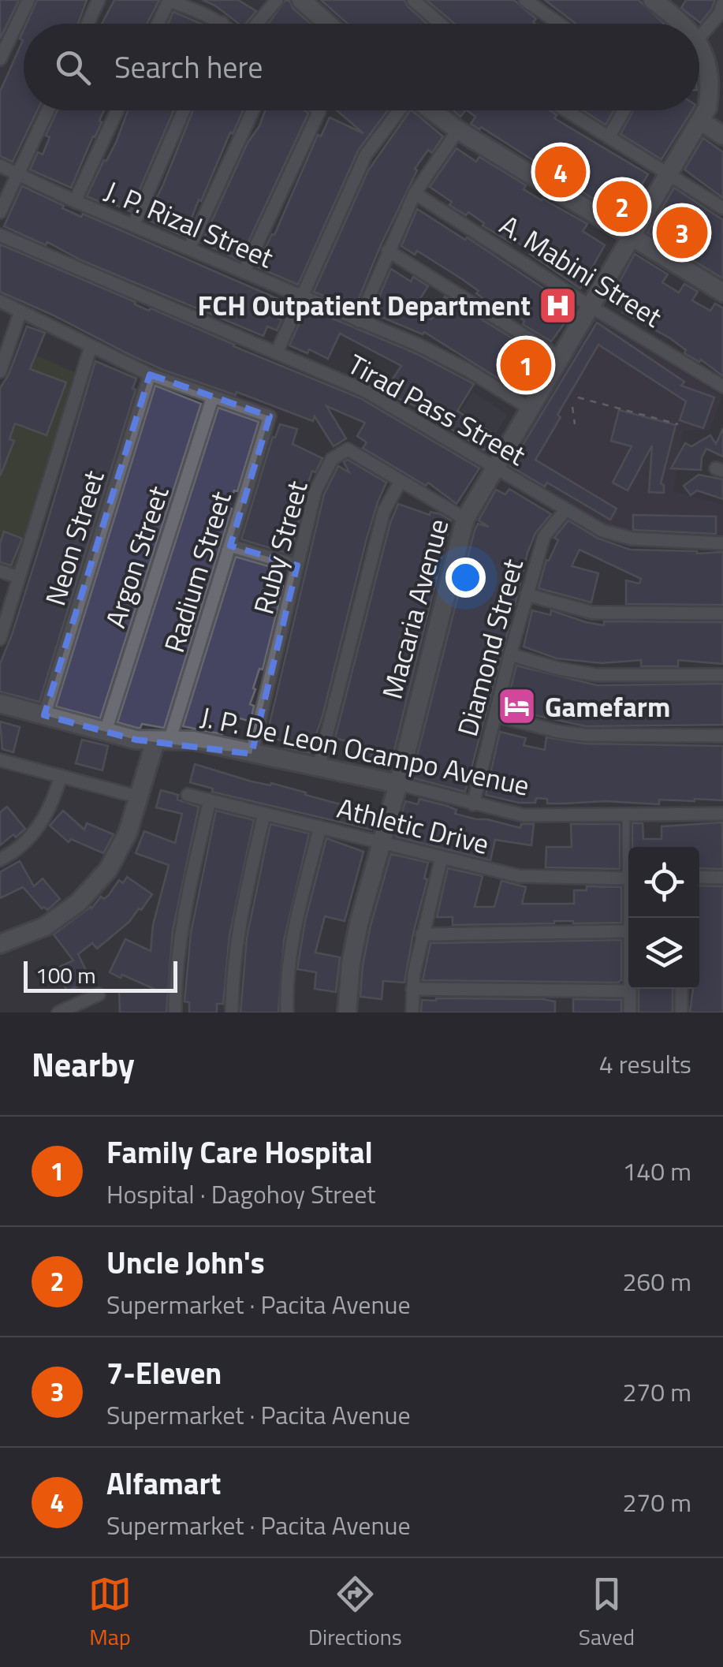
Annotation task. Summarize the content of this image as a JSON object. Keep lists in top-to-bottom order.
{
  "streets": {
    "street": [
      "J. P. Rizal Street",
      "A. Mabini Street",
      "Tirad Pass Street",
      "Neon Street",
      "Ruby Street",
      "Argon Street",
      "Radium Street",
      "Macaria Avenue",
      "Diamond Street",
      "J. P. De Leon Ocampo Avenue",
      "Athletic Drive"
    ]
  },
  "crossings": [
    ["J. P. Rizal Street", "Macaria Avenue"],
    ["A. Mabini Street", "Macaria Avenue"],
    ["Tirad Pass Street", "Macaria Avenue"],
    ["Tirad Pass Street", "Diamond Street"],
    ["Neon Street", "J. P. De Leon Ocampo Avenue"],
    ["Ruby Street", "Macaria Avenue"],
    ["Ruby Street", "J. P. De Leon Ocampo Avenue"],
    ["Argon Street", "Radium Street"],
    ["Argon Street", "J. P. De Leon Ocampo Avenue"],
    ["Radium Street", "J. P. De Leon Ocampo Avenue"],
    ["Macaria Avenue", "J. P. De Leon Ocampo Avenue"],
    ["Macaria Avenue", "Athletic Drive"],
    ["Diamond Street", "J. P. De Leon Ocampo Avenue"]
  ],
  "places": {
    "hospital": ["FCH Outpatient Department"],
    "hotel": ["Gamefarm"]
  },
  "scale_bar": "100 m",
  "page": {
    "search": "Search here",
    "pins": [
      "4",
      "2",
      "3",
      "1"
    ],
    "scale": "100 m",
    "heading": ["Nearby", "4 results"],
    "list": [
      {
        "mark": "1",
        "name": "Family Care Hospital",
        "note": "Hospital · Dagohoy Street",
        "value": "140 m"
      },
      {
        "mark": "2",
        "name": "Uncle John's",
        "note": "Supermarket · Pacita Avenue",
        "value": "260 m"
      },
      {
        "mark": "3",
        "name": "7-Eleven",
        "note": "Supermarket · Pacita Avenue",
        "value": "270 m"
      },
      {
        "mark": "4",
        "name": "Alfamart",
        "note": "Supermarket · Pacita Avenue",
        "value": "270 m"
      }
    ],
    "nav": ["Map", "Directions", "Saved"]
  }
}
